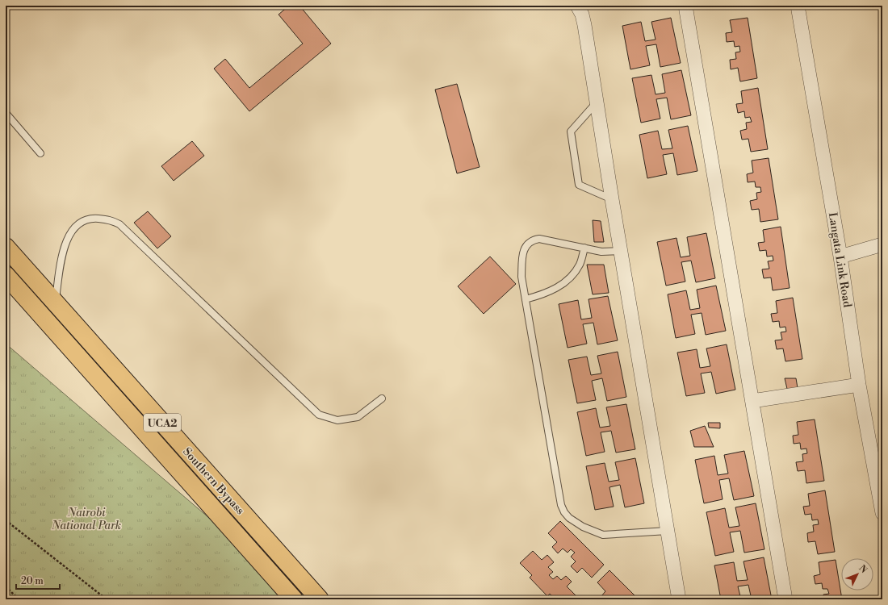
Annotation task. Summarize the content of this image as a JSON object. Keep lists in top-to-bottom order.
{
  "streets": {
    "highway": ["UCA2", "Southern Bypass"],
    "street": ["Langata Link Road"]
  },
  "parks": ["Nairobi National Park"],
  "scale_bar": "20 m",
  "north": "top right"
}
